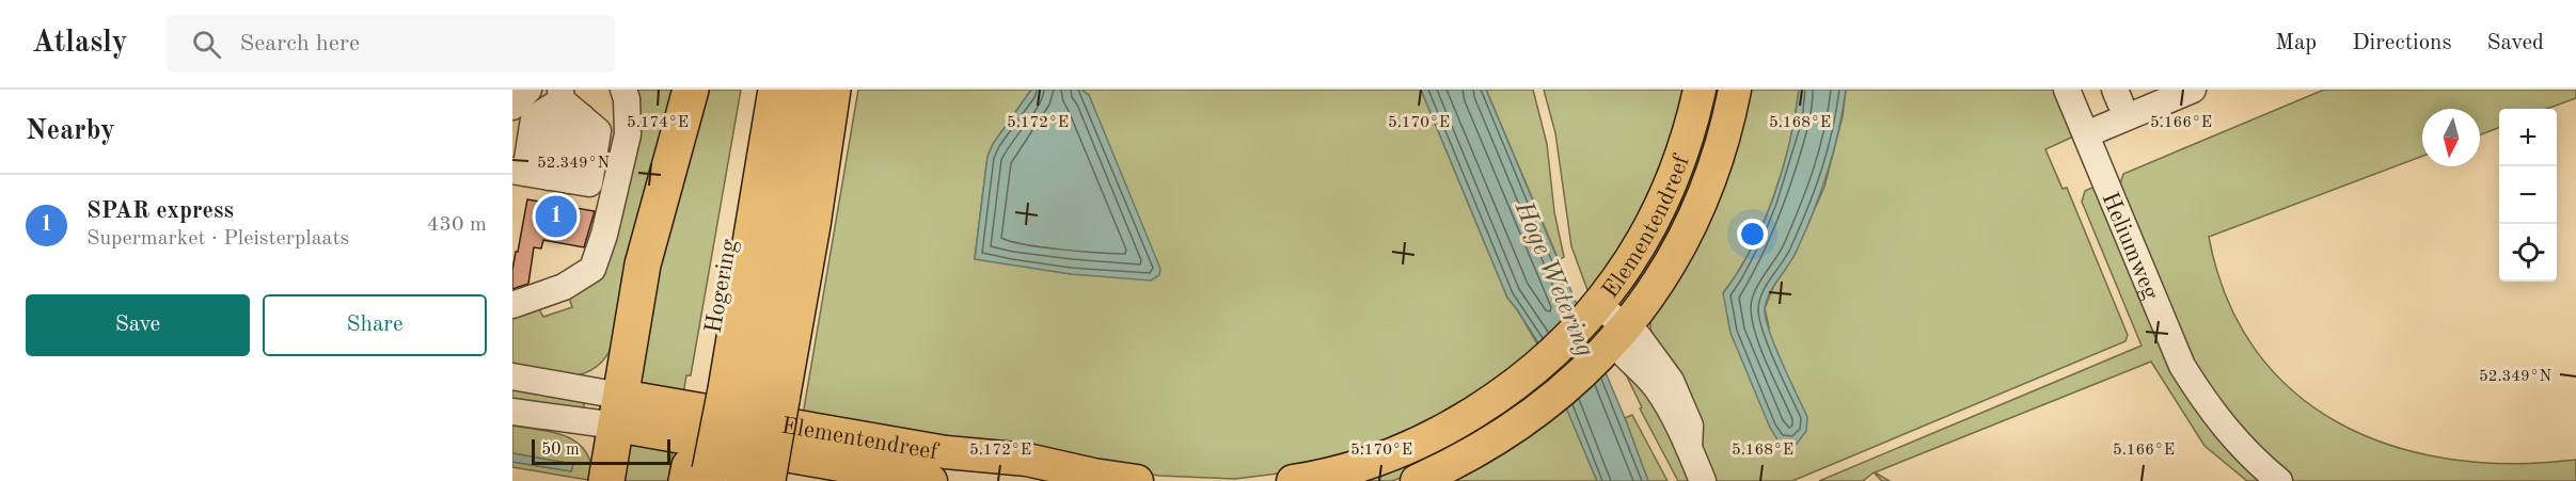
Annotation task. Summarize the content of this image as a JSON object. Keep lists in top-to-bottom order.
{
  "streets": {
    "highway": ["Hogering"],
    "main road": ["Elementendreef"],
    "street": ["Heliumweg"]
  },
  "water": ["Hoge Wetering"],
  "scale_bar": "50 m",
  "north": "bottom",
  "page": {
    "header": "Atlasly",
    "search": "Search here",
    "nav": ["Map", "Directions", "Saved"],
    "heading": "Nearby",
    "map_buttons": ["+", "−"],
    "list": [
      {
        "mark": "1",
        "name": "SPAR express",
        "note": "Supermarket · Pleisterplaats",
        "value": "430 m"
      }
    ],
    "pins": "1",
    "buttons": ["Save", "Share"],
    "scale": "50 m"
  },
  "coordinates": [
    "5.174°E",
    "5.172°E",
    "5.170°E",
    "5.168°E",
    "5.166°E",
    "52.349°N"
  ]
}
